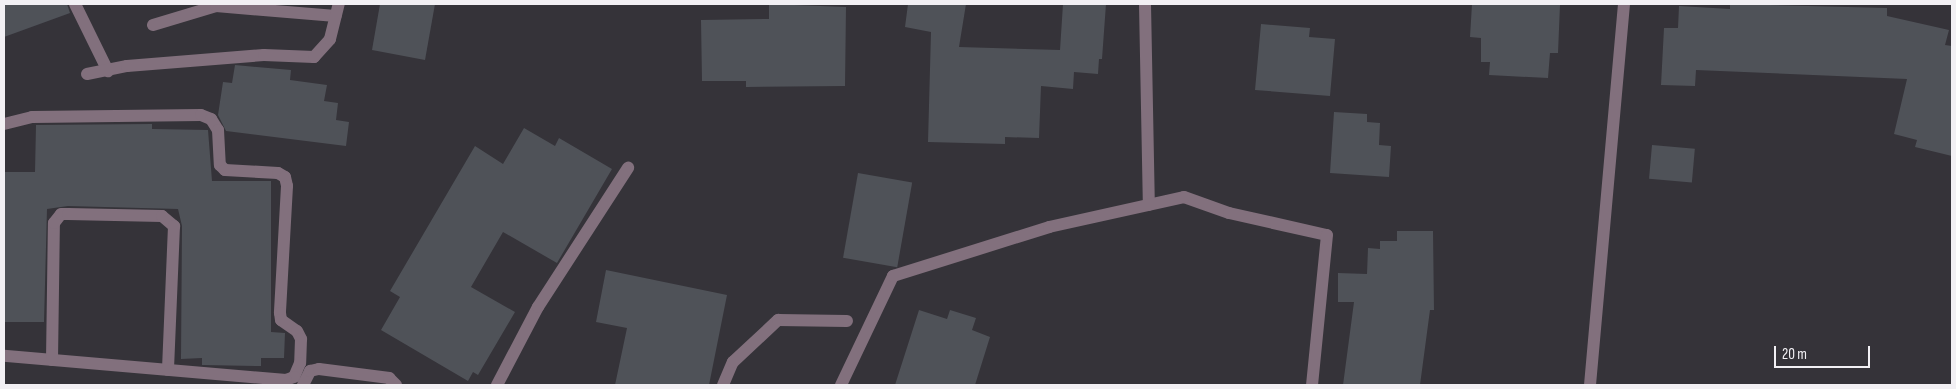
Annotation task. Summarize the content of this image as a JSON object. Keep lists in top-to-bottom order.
{
  "scale_bar": "20 m"
}
